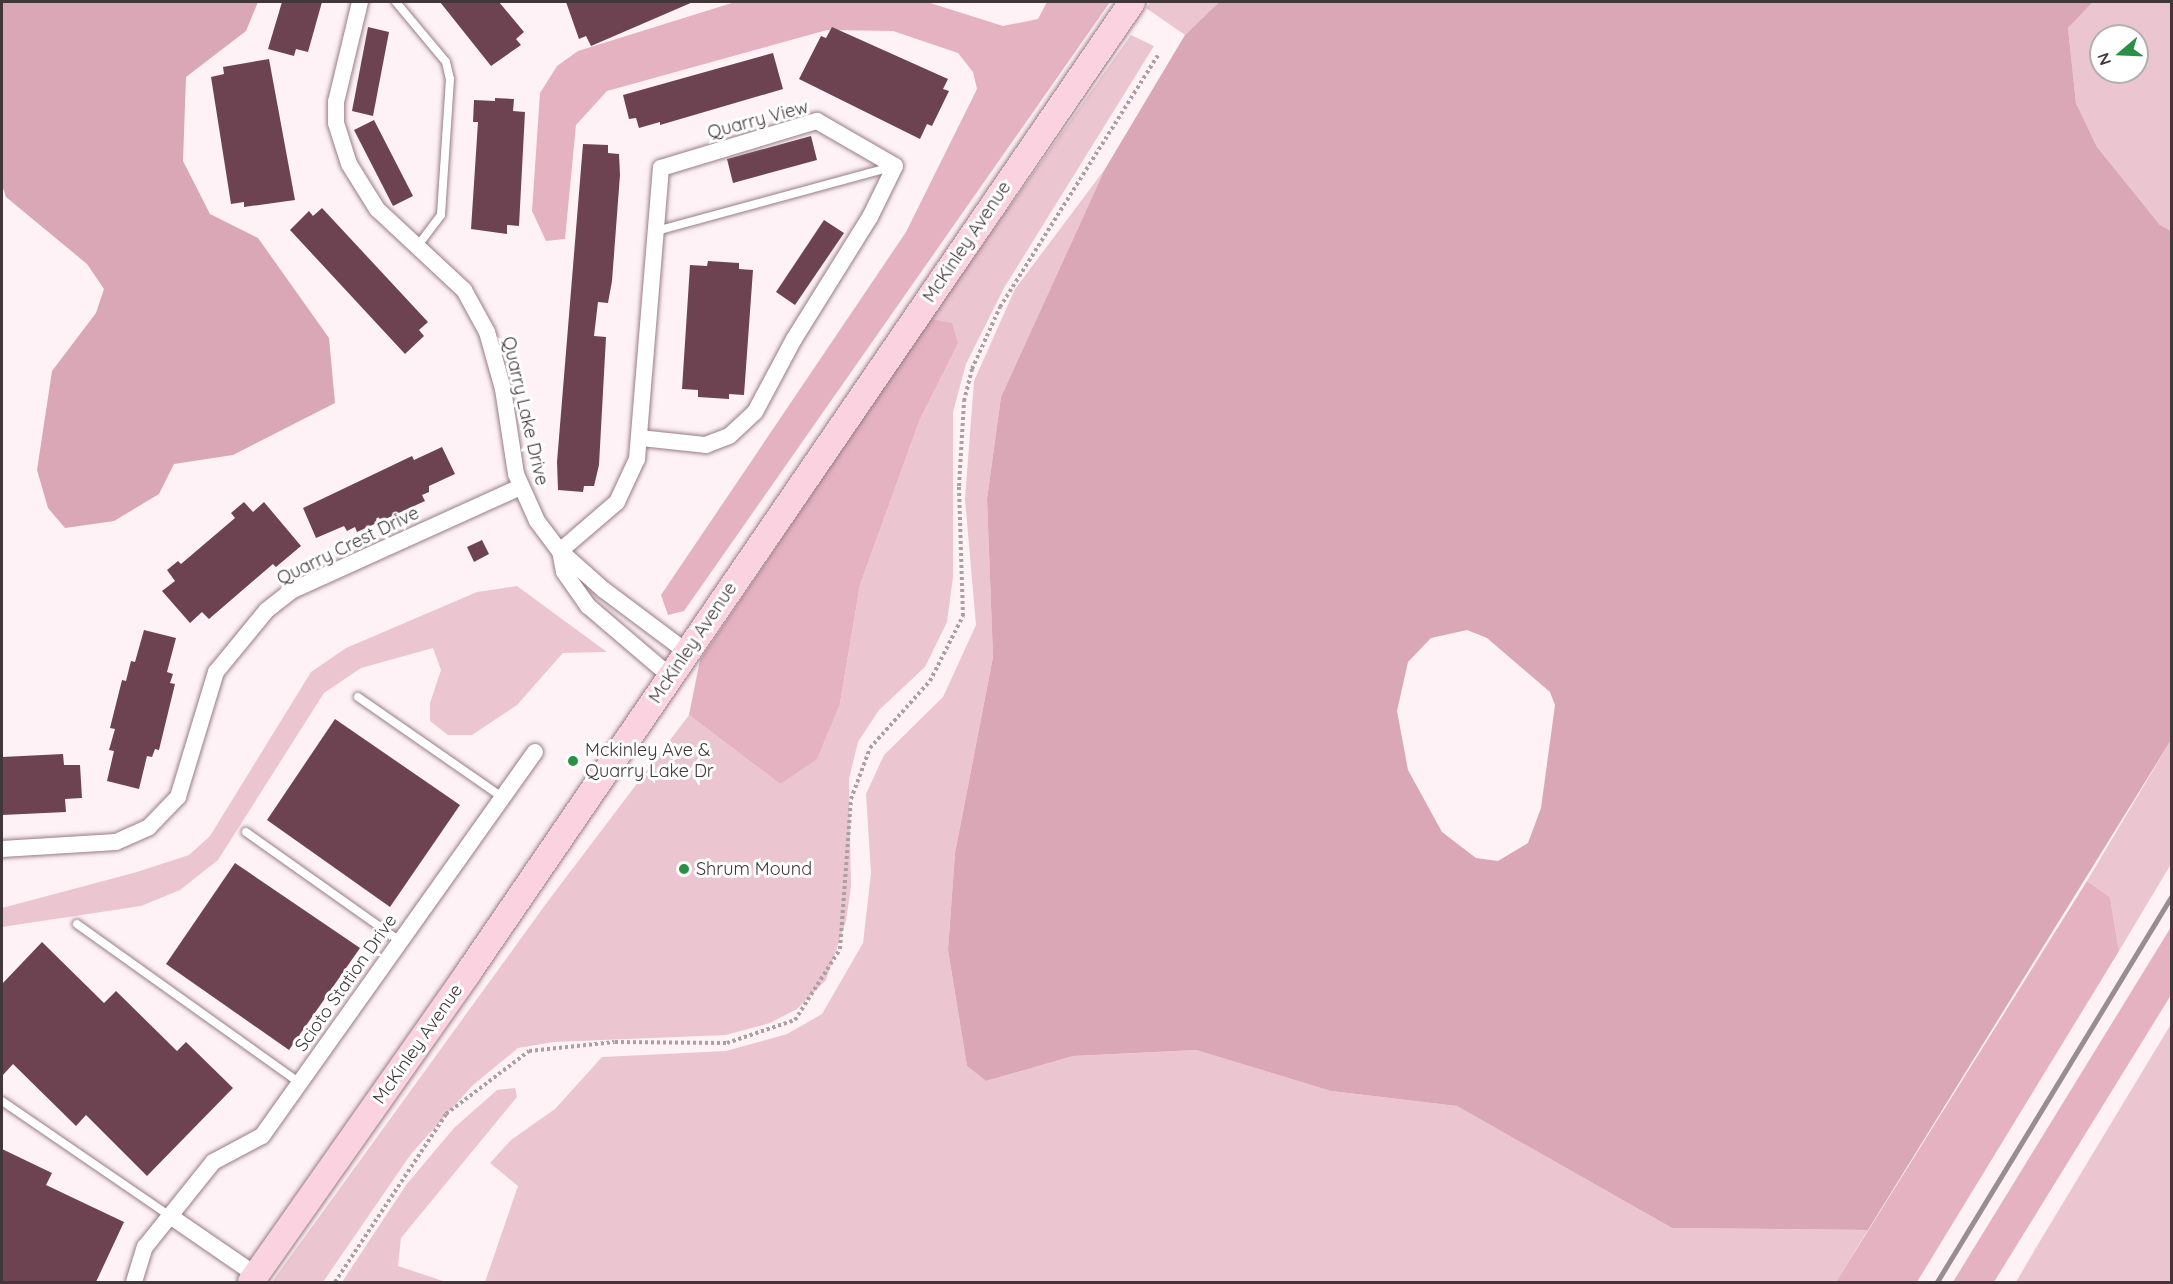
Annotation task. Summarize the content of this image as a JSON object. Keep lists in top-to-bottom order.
{
  "streets": {
    "main road": ["McKinley Avenue"],
    "street": [
      "Quarry View",
      "Quarry Lake Drive",
      "Quarry Crest Drive",
      "Scioto Station Drive"
    ]
  },
  "crossings": [
    ["Quarry View", "Quarry Lake Drive"],
    ["McKinley Avenue", "Quarry Lake Drive"],
    ["Quarry Lake Drive", "Quarry Crest Drive"]
  ],
  "places": ["Mckinley Ave & Quarry Lake Dr", "Shrum Mound"],
  "north": "left"
}
